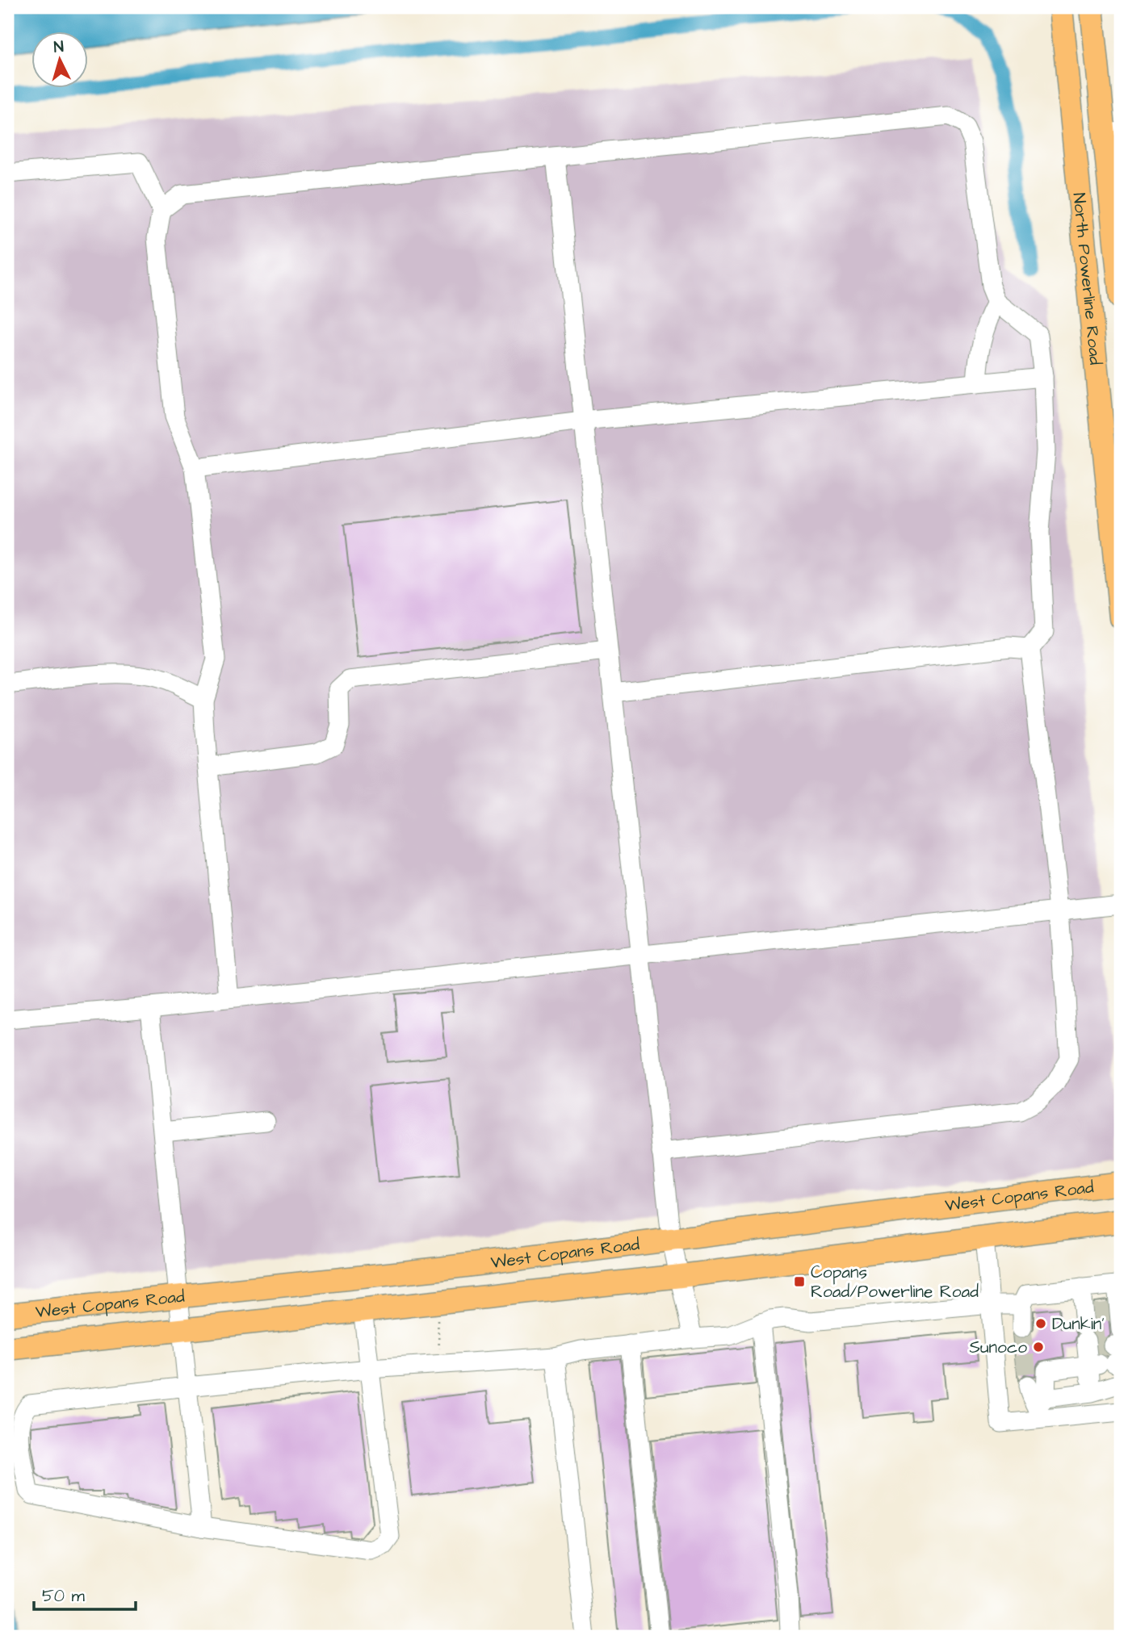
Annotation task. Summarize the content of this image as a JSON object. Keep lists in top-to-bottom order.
{
  "streets": {
    "main road": ["North Powerline Road", "West Copans Road"]
  },
  "places": {
    "transit": ["Copans Road/Powerline Road"],
    "other": ["Dunkin'", "Sunoco"]
  },
  "scale_bar": "50 m",
  "north": "top"
}
